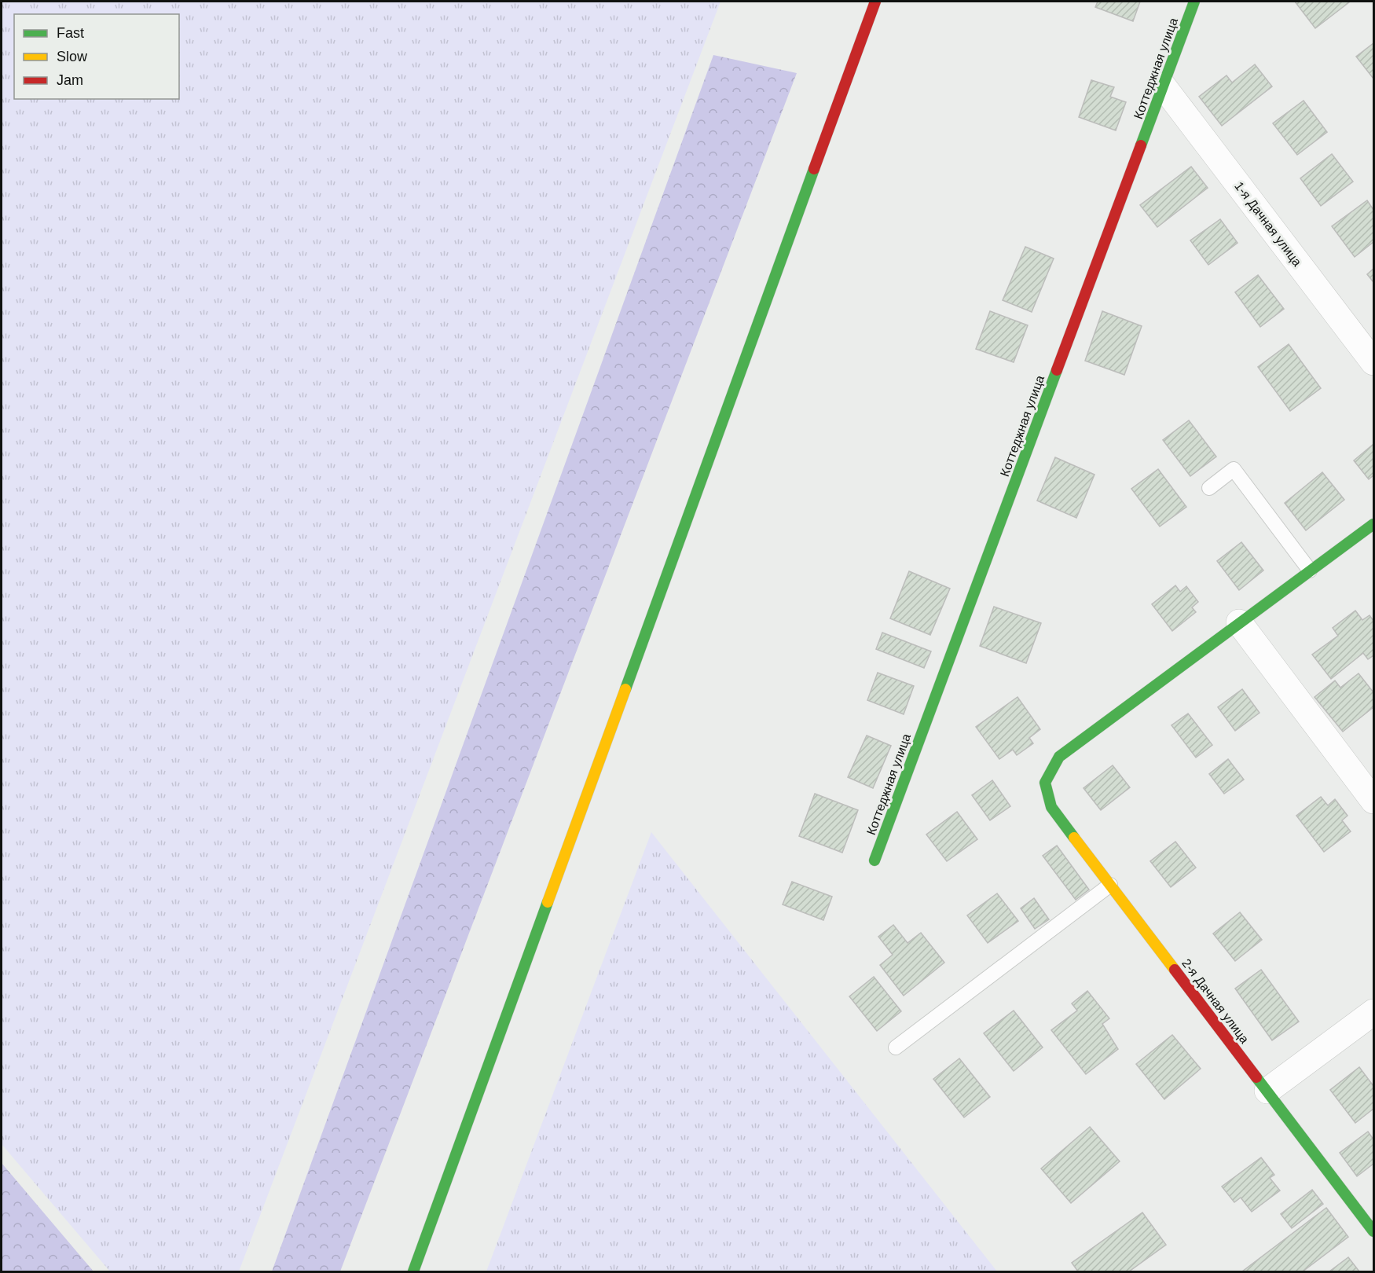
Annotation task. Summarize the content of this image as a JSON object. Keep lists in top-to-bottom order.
{
  "streets": {
    "street": ["Коттеджная улица", "1-я Дачная улица", "2-я Дачная улица"]
  },
  "crossings": [
    ["Коттеджная улица", "1-я Дачная улица"]
  ],
  "legend": ["Fast", "Slow", "Jam"]
}
